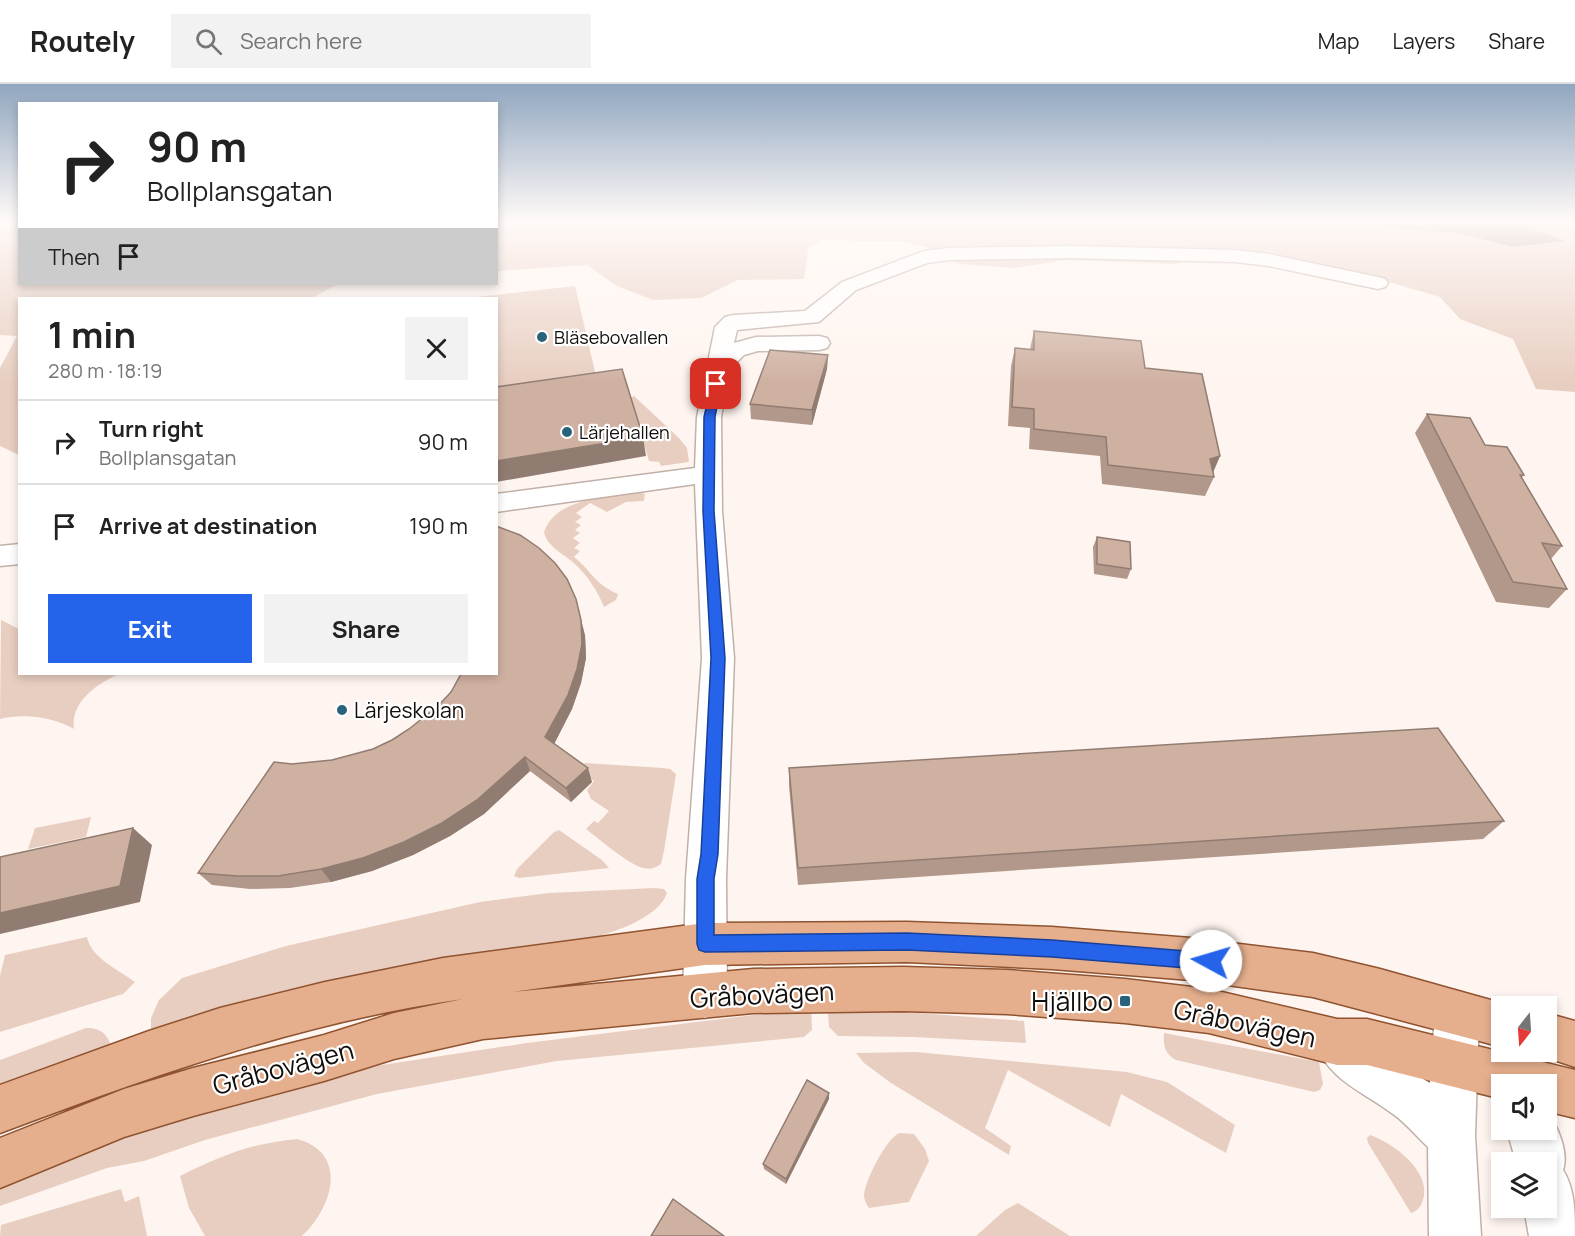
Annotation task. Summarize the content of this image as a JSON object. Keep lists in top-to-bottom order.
{
  "streets": {
    "main road": ["Gråbovägen"]
  },
  "places": {
    "other": ["Bläsebovallen", "Lärjehallen", "Lärjeskolan"],
    "transit": ["Hjällbo"]
  },
  "north": "bottom",
  "page": {
    "header": "Routely",
    "search": "Search here",
    "nav": ["Map", "Layers", "Share"],
    "turn": ["90 m", "Bollplansgatan"],
    "then": "Then",
    "heading": ["1 min", "280 m · 18:19"],
    "list": [
      {
        "name": "Turn right",
        "note": "Bollplansgatan",
        "value": "90 m"
      },
      {
        "name": "Arrive at destination",
        "value": "190 m"
      }
    ],
    "buttons": ["Exit", "Share"]
  }
}
